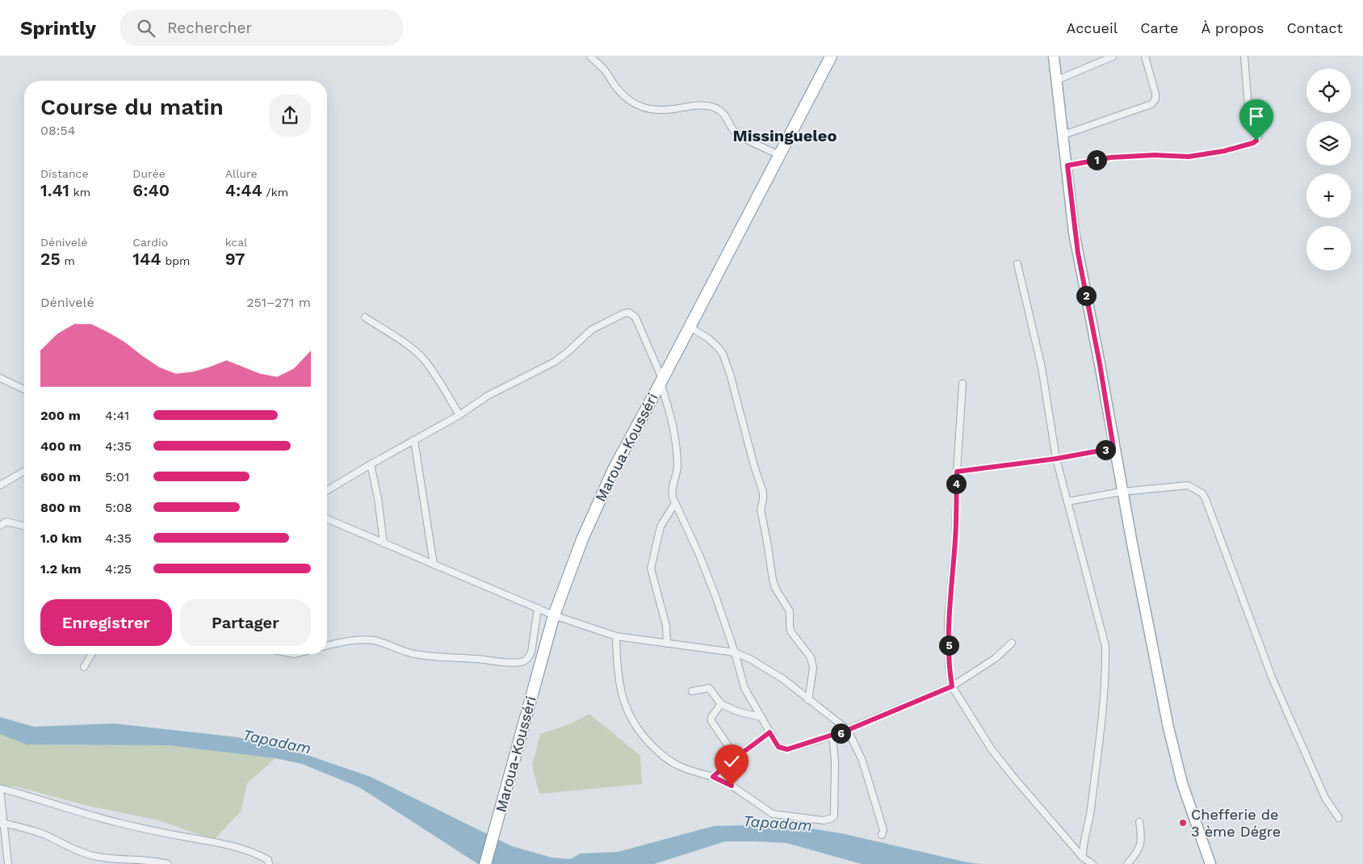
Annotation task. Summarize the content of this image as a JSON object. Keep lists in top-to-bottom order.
{
  "streets": {
    "highway": ["Maroua-Kousséri"]
  },
  "districts": ["Missingueleo"],
  "water": ["Tapadam"],
  "places": ["Chefferie de 3 ème Dégre"],
  "page": {
    "header": "Sprintly",
    "search": "Rechercher",
    "nav": [
      "Accueil",
      "Carte",
      "À propos",
      "Contact"
    ],
    "map_buttons": ["+", "−"],
    "heading": ["Course du matin", "08:54"],
    "stats": [
      ["Distance", "1.41 km"],
      ["Durée", "6:40"],
      ["Allure", "4:44 /km"],
      ["Dénivelé", "25 m"],
      ["Cardio", "144 bpm"],
      ["kcal", "97"]
    ],
    "pins": [
      "1",
      "2",
      "3",
      "4",
      "5",
      "6"
    ],
    "chart": ["Dénivelé", "251–271 m"],
    "list": [
      {
        "name": "200 m",
        "note": "4:41"
      },
      {
        "name": "400 m",
        "note": "4:35"
      },
      {
        "name": "600 m",
        "note": "5:01"
      },
      {
        "name": "800 m",
        "note": "5:08"
      },
      {
        "name": "1.0 km",
        "note": "4:35"
      },
      {
        "name": "1.2 km",
        "note": "4:25"
      }
    ],
    "buttons": ["Enregistrer", "Partager"]
  }
}
